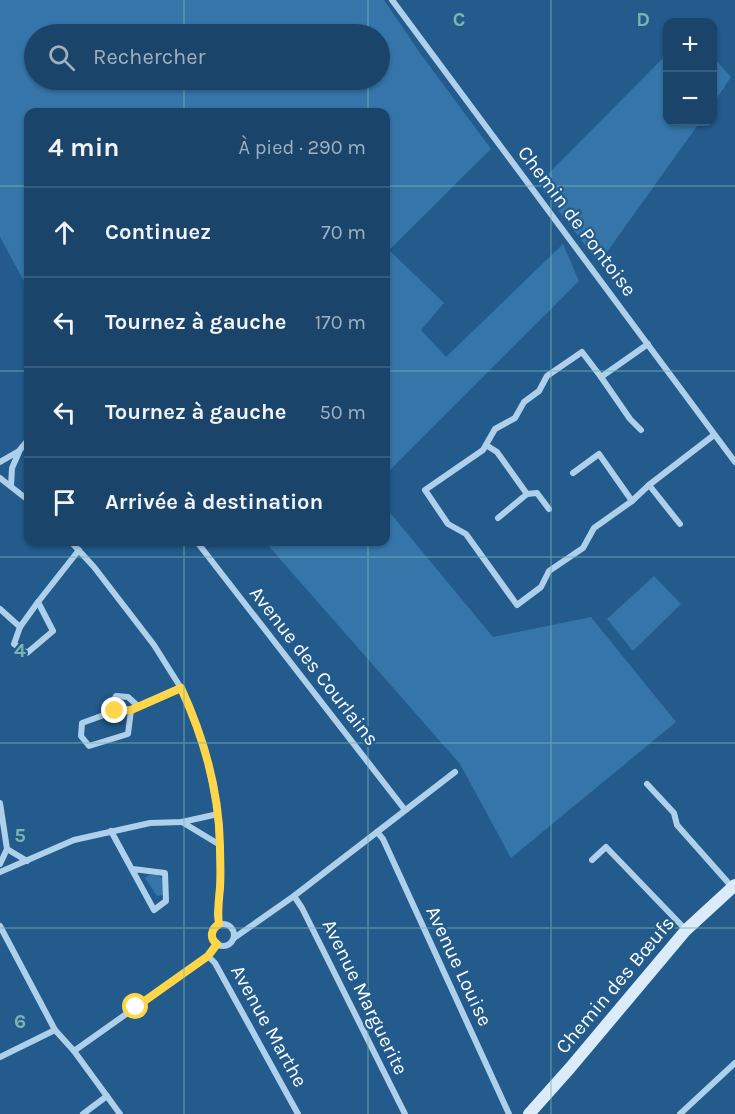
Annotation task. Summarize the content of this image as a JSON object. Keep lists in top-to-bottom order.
{
  "streets": {
    "street": [
      "Chemin de Pontoise",
      "Avenue des Courlains",
      "Avenue Louise",
      "Chemin des Bœufs",
      "Avenue Marguerite",
      "Avenue Marthe"
    ]
  },
  "page": {
    "map_buttons": ["+", "−"],
    "search": "Rechercher",
    "heading": ["4 min", "À pied · 290 m"],
    "list": [
      ["Continuez", "70 m"],
      ["Tournez à gauche", "170 m"],
      ["Tournez à gauche", "50 m"],
      "Arrivée à destination"
    ]
  },
  "grid": {
    "columns": ["C", "D"],
    "rows": ["4", "5", "6"]
  }
}
